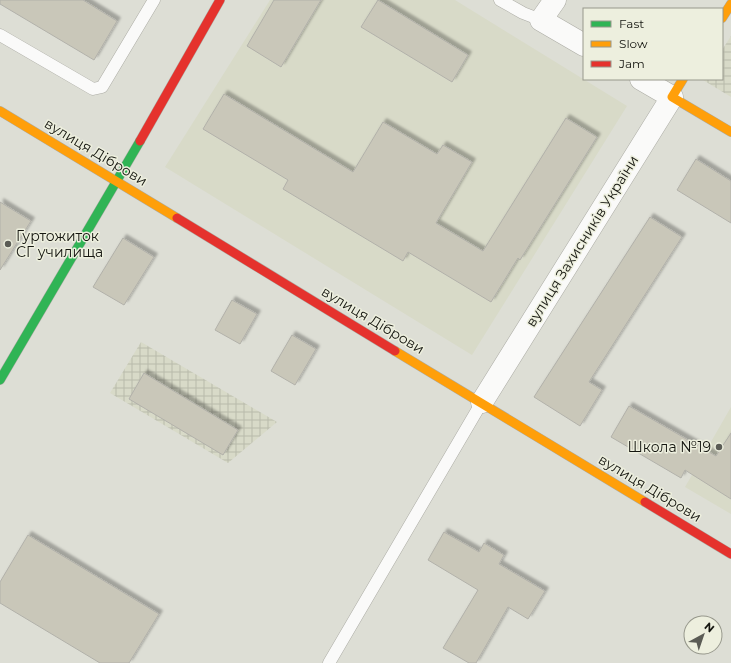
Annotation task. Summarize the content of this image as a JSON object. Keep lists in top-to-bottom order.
{
  "streets": {
    "street": ["вулиця Діброви", "вулиця Захисників України"]
  },
  "crossings": [
    ["вулиця Діброви", "вулиця Захисників України"]
  ],
  "places": ["Гуртожиток СГ училища", "Школа №19"],
  "legend": ["Fast", "Slow", "Jam"],
  "north": "top right"
}
